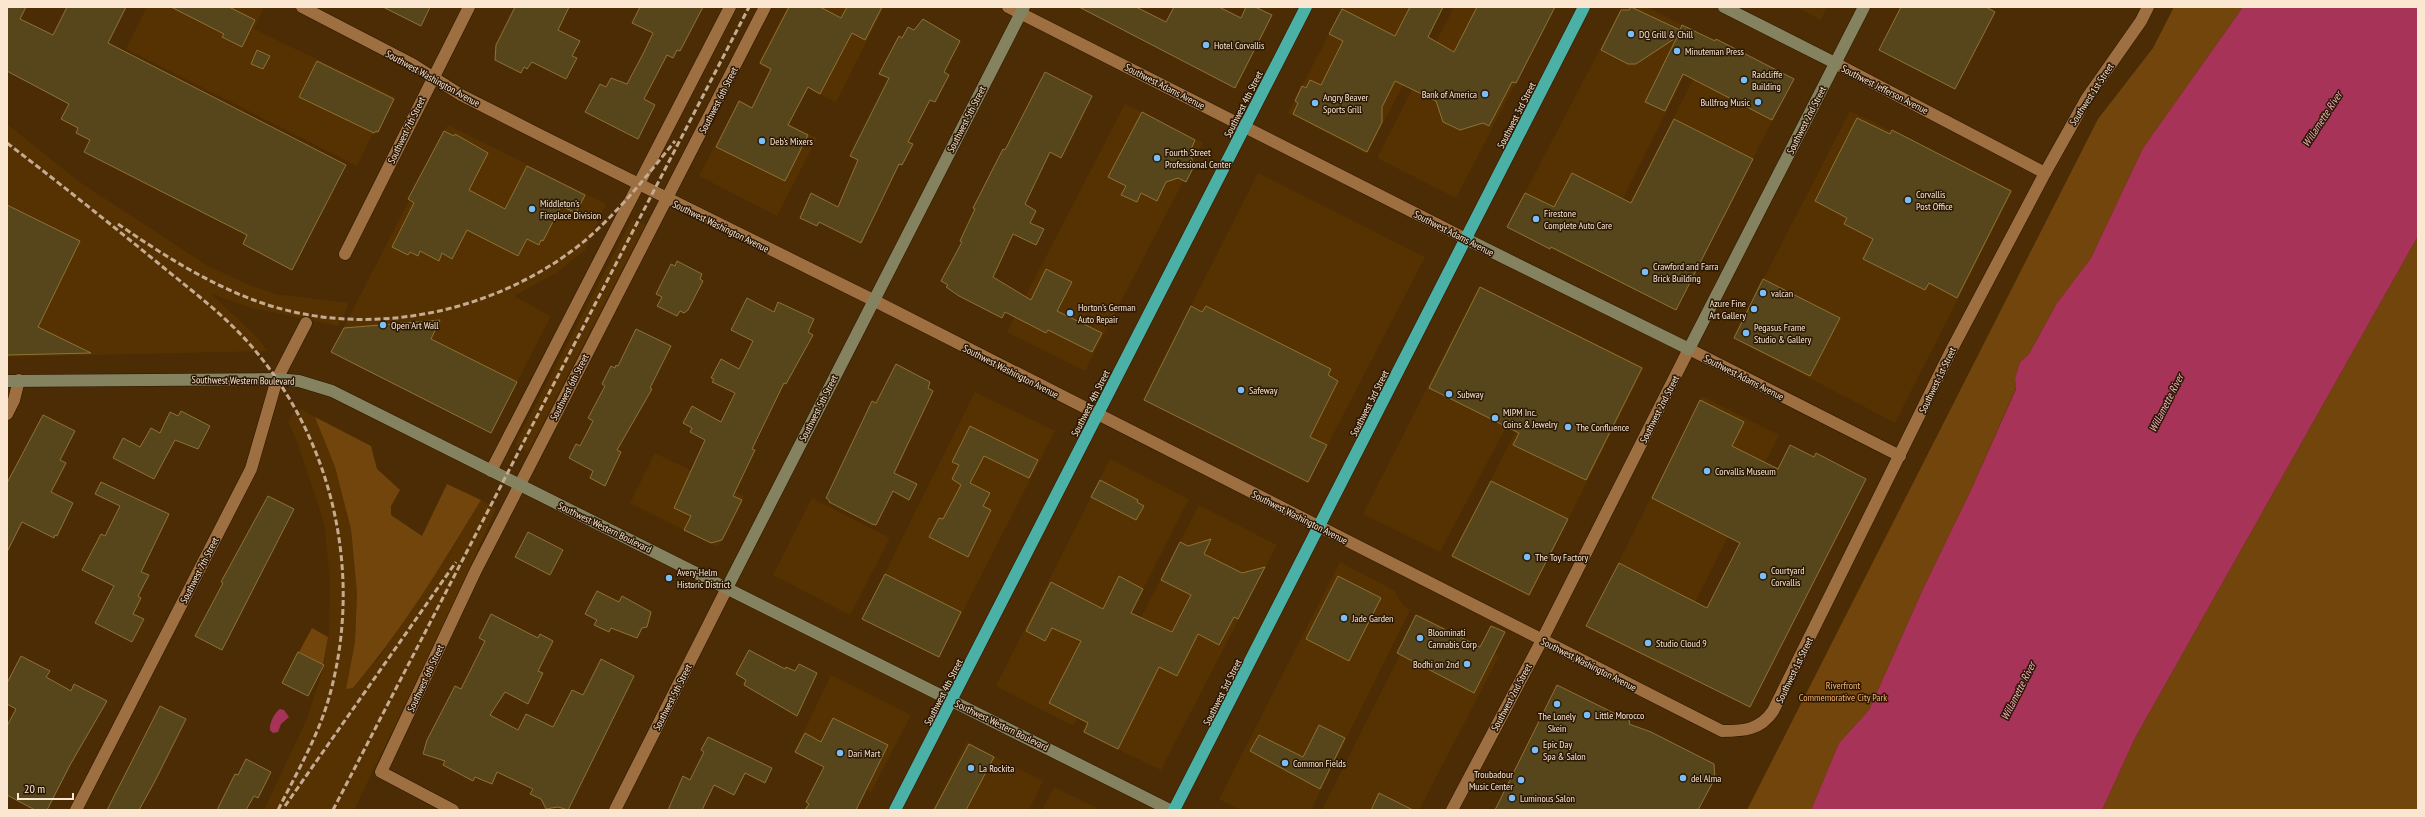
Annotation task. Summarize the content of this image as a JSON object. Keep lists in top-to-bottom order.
{
  "streets": {
    "highway": ["Southwest 4th Street", "Southwest 3rd Street"],
    "street": [
      "Southwest Washington Avenue",
      "Southwest Adams Avenue",
      "Southwest Jefferson Avenue",
      "Southwest 1st Street",
      "Southwest 6th Street",
      "Southwest 5th Street",
      "Southwest 2nd Street",
      "Southwest 7th Street",
      "Southwest Western Boulevard"
    ]
  },
  "crossings": [
    ["Southwest Washington Avenue", "Southwest 1st Street"],
    ["Southwest Washington Avenue", "Southwest 6th Street"],
    ["Southwest Washington Avenue", "Southwest 4th Street"],
    ["Southwest Washington Avenue", "Southwest 3rd Street"],
    ["Southwest Washington Avenue", "Southwest 5th Street"],
    ["Southwest Washington Avenue", "Southwest 2nd Street"],
    ["Southwest Washington Avenue", "Southwest 7th Street"],
    ["Southwest Adams Avenue", "Southwest 1st Street"],
    ["Southwest Adams Avenue", "Southwest 4th Street"],
    ["Southwest Adams Avenue", "Southwest 3rd Street"],
    ["Southwest Adams Avenue", "Southwest 5th Street"],
    ["Southwest Adams Avenue", "Southwest 2nd Street"],
    ["Southwest Jefferson Avenue", "Southwest 1st Street"],
    ["Southwest Jefferson Avenue", "Southwest 2nd Street"],
    ["Southwest 6th Street", "Southwest Western Boulevard"],
    ["Southwest 4th Street", "Southwest Western Boulevard"],
    ["Southwest 5th Street", "Southwest Western Boulevard"],
    ["Southwest 7th Street", "Southwest Western Boulevard"]
  ],
  "water": ["Willamette River"],
  "parks": ["Riverfront Commemorative City Park"],
  "places": [
    "DQ Grill & Chill",
    "Hotel Corvallis",
    "Minuteman Press",
    "Radcliffe Building",
    "Bank of America",
    "Bullfrog Music",
    "Angry Beaver Sports Grill",
    "Deb's Mixers",
    "Fourth Street Professional Center",
    "Corvallis Post Office",
    "Middleton's Fireplace Division",
    "Firestone Complete Auto Care",
    "Crawford and Farra Brick Building",
    "valcan",
    "Azure Fine Art Gallery",
    "Horton's German Auto Repair",
    "Open Art Wall",
    "Pegasus Frame Studio & Gallery",
    "Safeway",
    "Subway",
    "MJPM Inc. Coins & Jewelry",
    "The Confluence",
    "Corvallis Museum",
    "The Toy Factory",
    "Courtyard Corvallis",
    "Avery-Helm Historic District",
    "Jade Garden",
    "Bloominati Cannabis Corp",
    "Studio Cloud 9",
    "Bodhi on 2nd",
    "The Lonely Skein",
    "Little Morocco",
    "Epic Day Spa & Salon",
    "Dari Mart",
    "Common Fields",
    "La Rockita",
    "del Alma",
    "Troubadour Music Center",
    "Luminous Salon"
  ],
  "scale_bar": "20 m"
}
